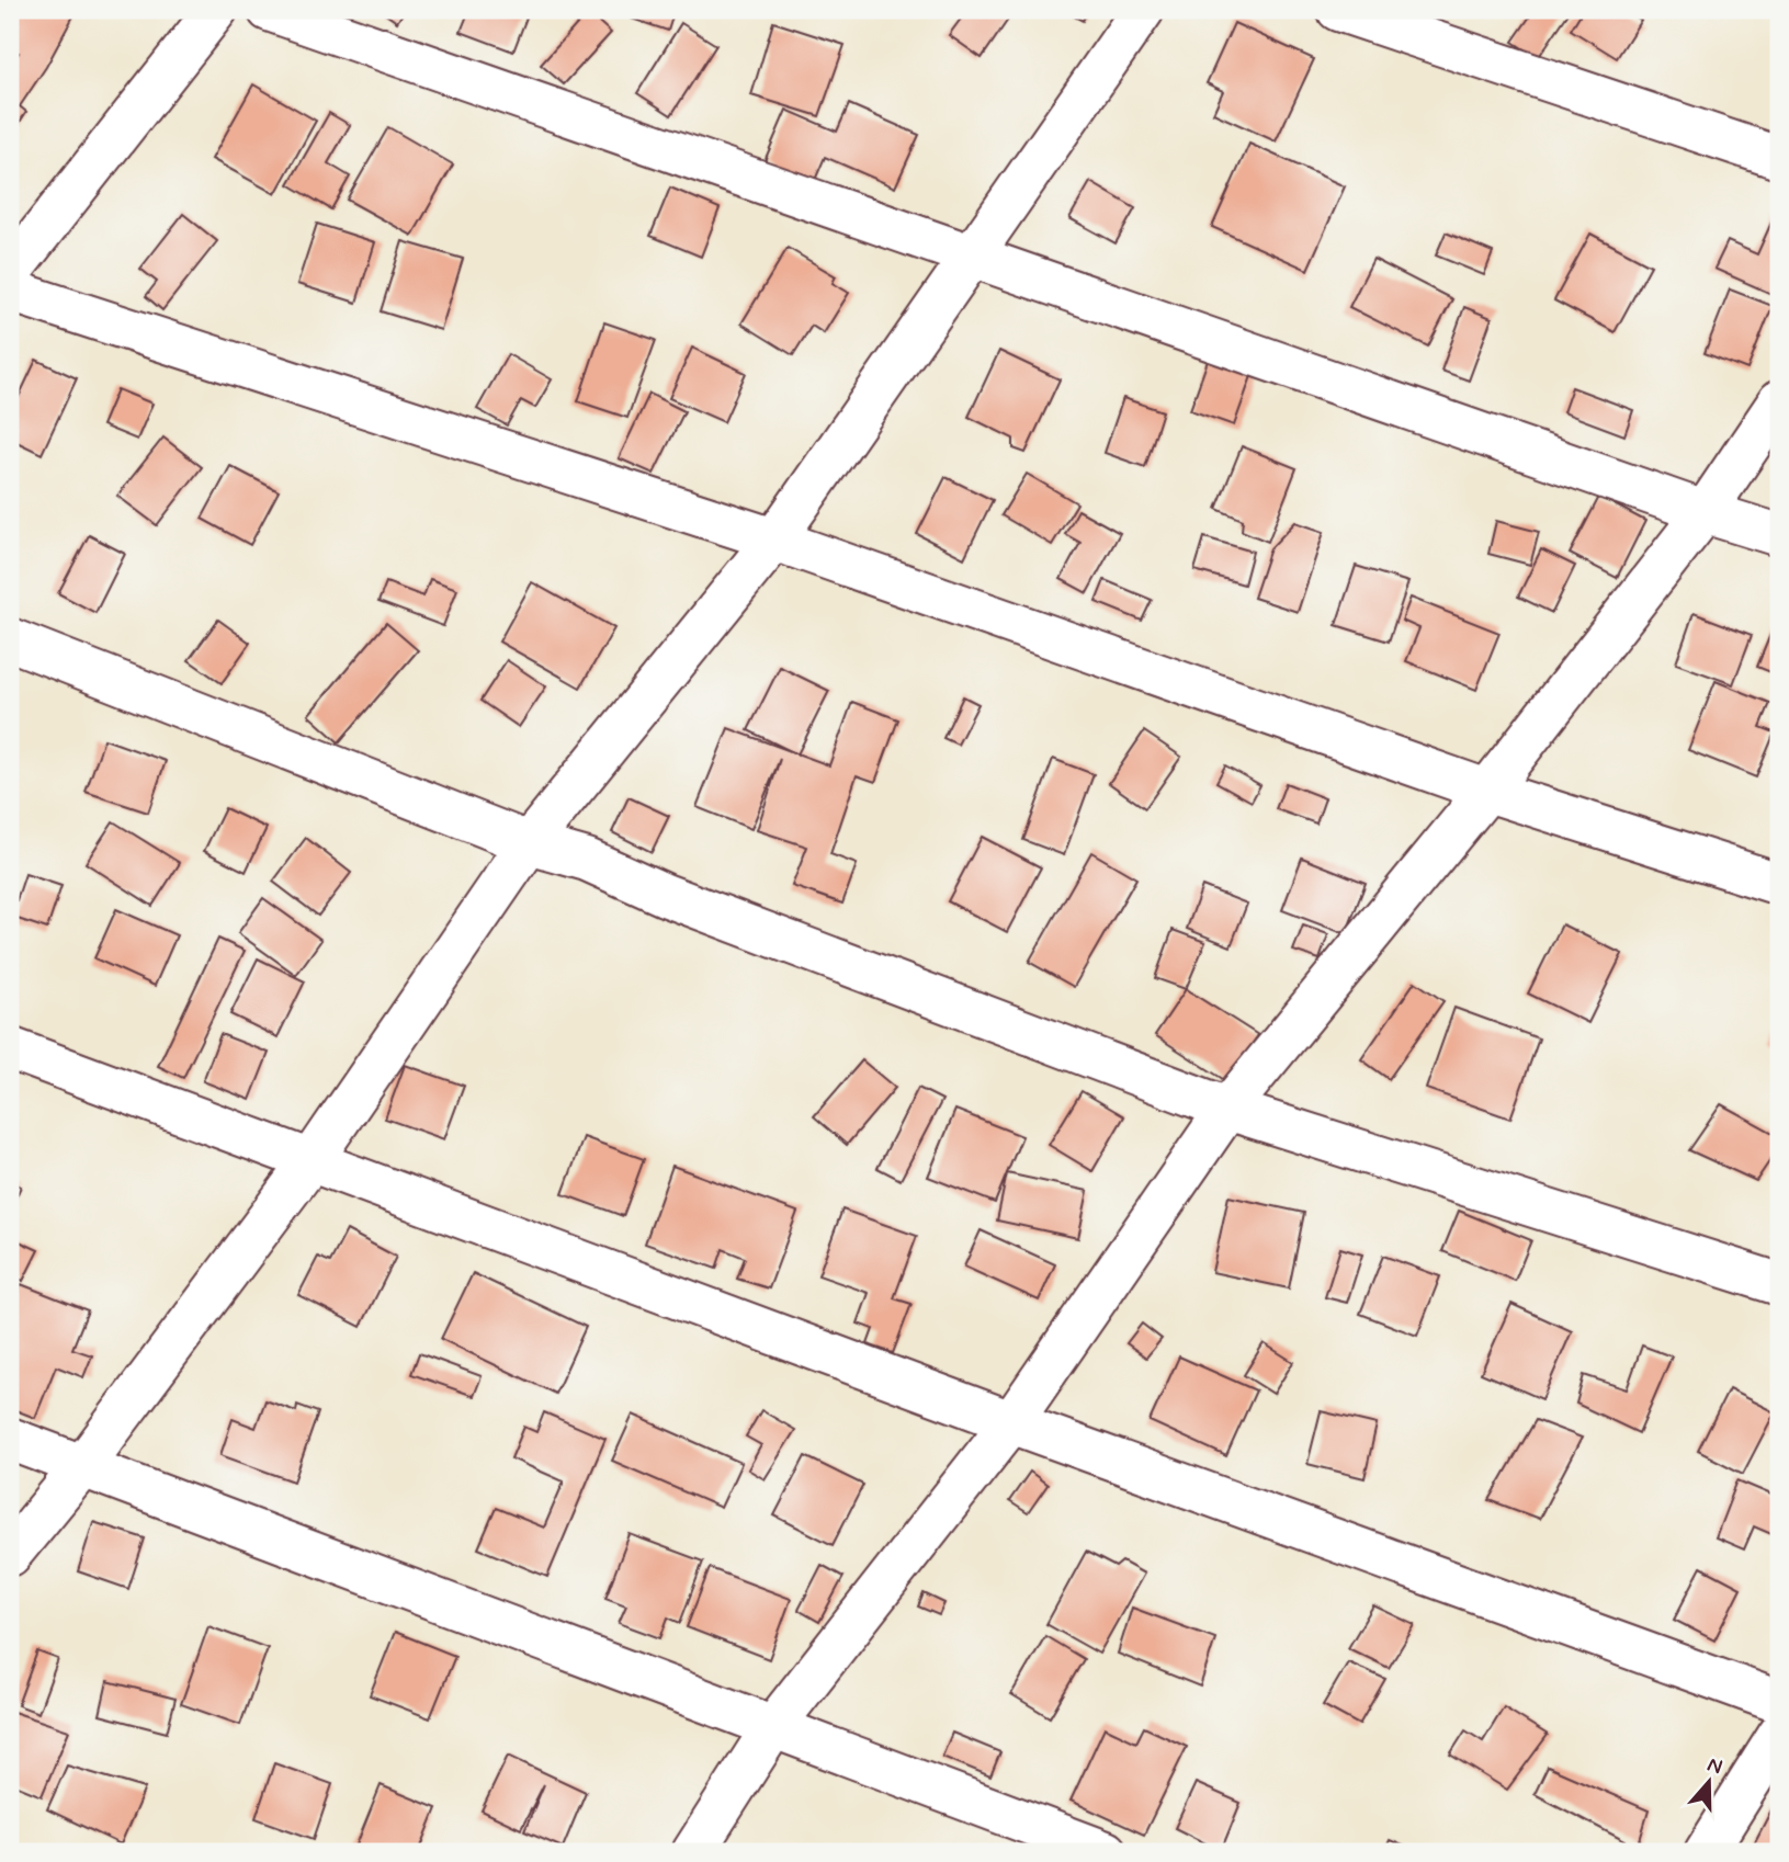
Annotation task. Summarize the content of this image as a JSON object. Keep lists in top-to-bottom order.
{
  "north": "top"
}
